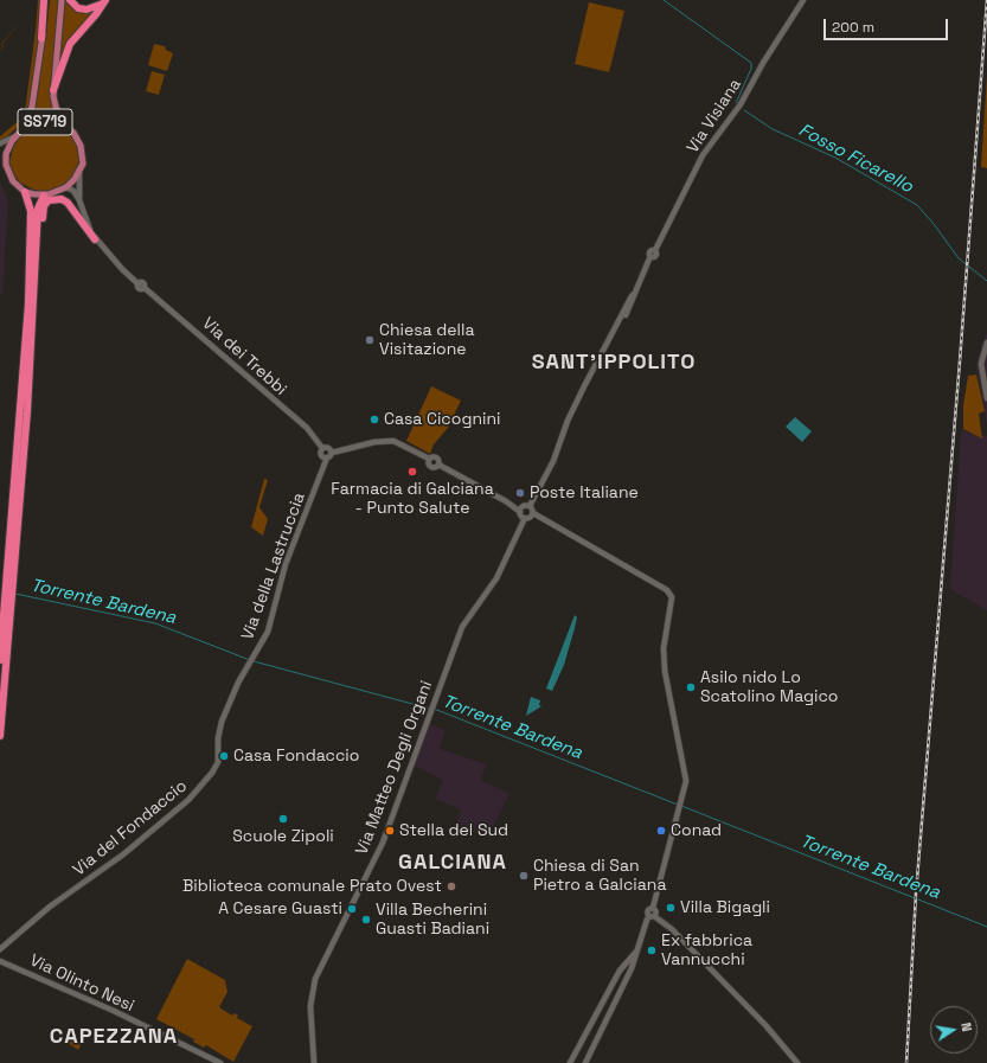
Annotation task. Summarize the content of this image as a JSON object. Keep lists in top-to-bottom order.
{
  "streets": {
    "main road": ["SS719"],
    "street": [
      "Via Visiana",
      "Via dei Trebbi",
      "Via della Lastruccia",
      "Via Matteo Degli Organi",
      "Via del Fondaccio",
      "Via Olinto Nesi"
    ]
  },
  "crossings": [
    ["Via dei Trebbi", "Via della Lastruccia"],
    ["Via della Lastruccia", "Via del Fondaccio"],
    ["Via del Fondaccio", "Via Olinto Nesi"]
  ],
  "districts": ["SANT'IPPOLITO", "GALCIANA", "CAPEZZANA"],
  "water": ["Fosso Ficarello", "Torrente Bardena"],
  "places": [
    "Chiesa della Visitazione",
    "Casa Cicognini",
    "Farmacia di Galciana - Punto Salute",
    "Poste Italiane",
    "Asilo nido Lo Scatolino Magico",
    "Casa Fondaccio",
    "Scuole Zipoli",
    "Stella del Sud",
    "Conad",
    "Chiesa di San Pietro a Galciana",
    "Biblioteca comunale Prato Ovest",
    "Villa Bigagli",
    "A Cesare Guasti",
    "Villa Becherini Guasti Badiani",
    "Ex fabbrica Vannucchi"
  ],
  "scale_bar": "200 m",
  "north": "right"
}
